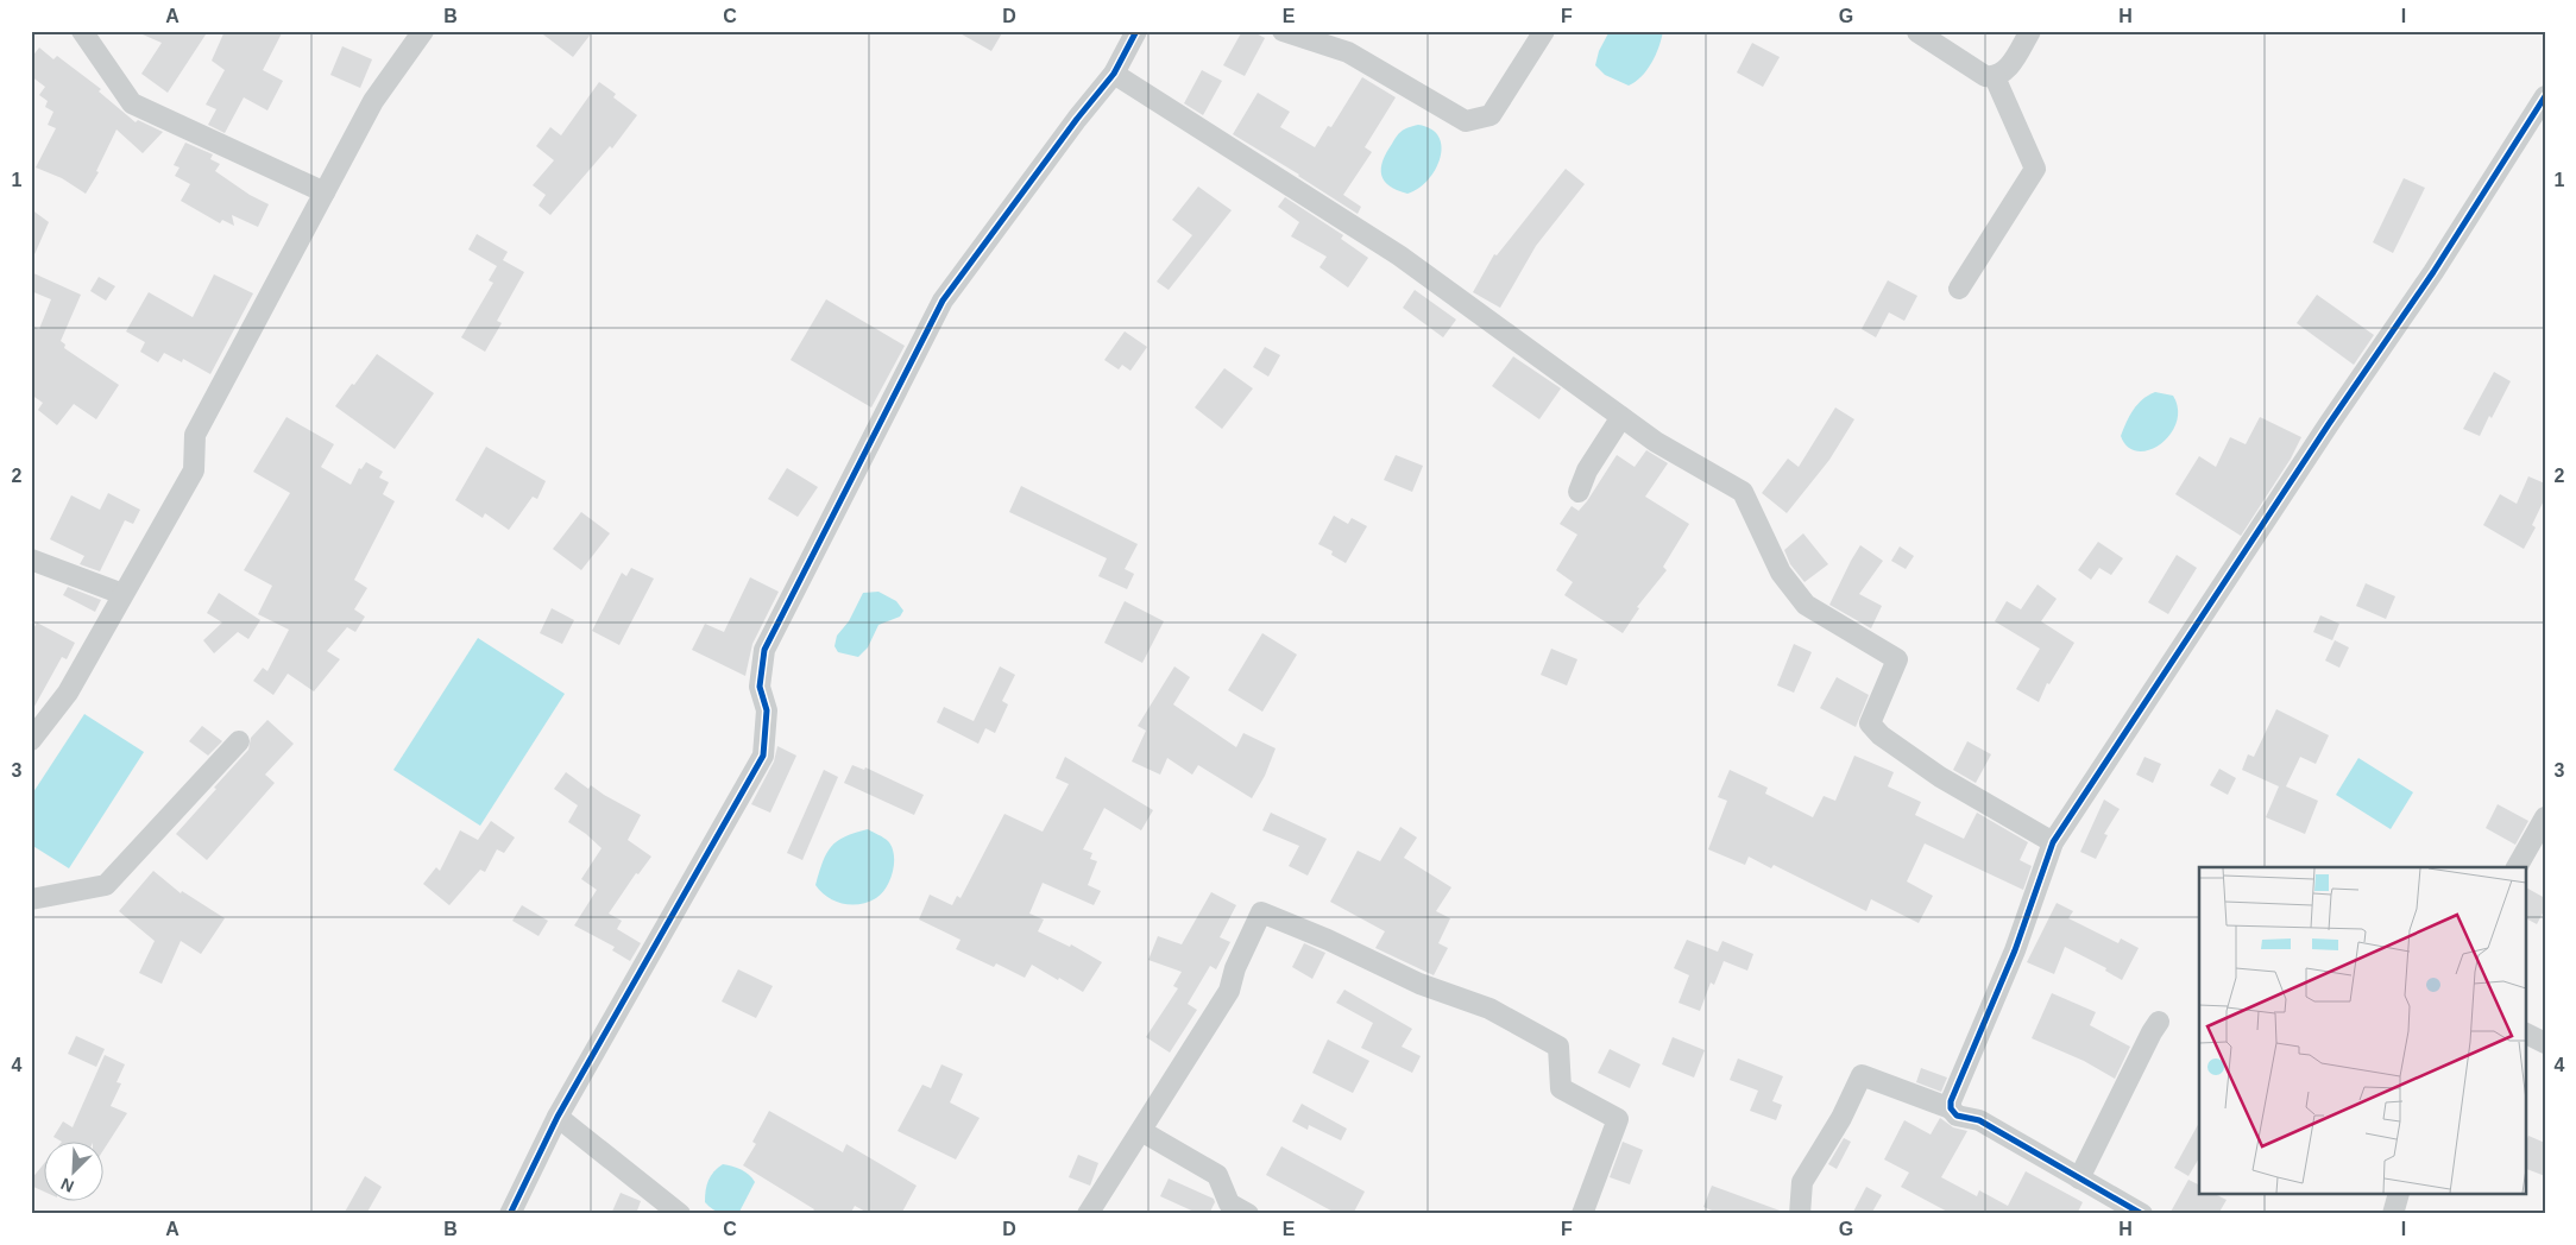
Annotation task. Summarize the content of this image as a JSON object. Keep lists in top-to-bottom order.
{
  "north": "bottom left",
  "grid": {
    "columns": [
      "A",
      "B",
      "C",
      "D",
      "E",
      "F",
      "G",
      "H",
      "I"
    ],
    "rows": [
      "1",
      "2",
      "3",
      "4"
    ]
  }
}
